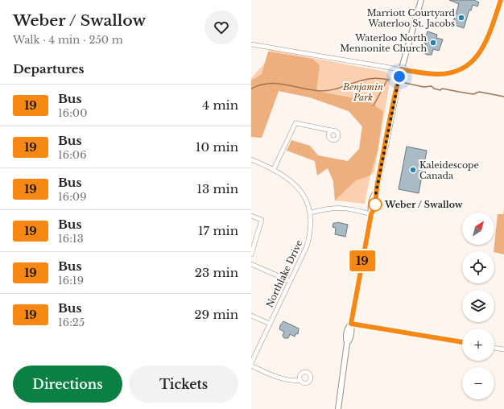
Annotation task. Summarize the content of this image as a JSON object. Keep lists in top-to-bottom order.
{
  "streets": {
    "street": ["Northlake Drive"]
  },
  "parks": ["Benjamin Park"],
  "places": [
    "Marriott Courtyard Waterloo St. Jacobs",
    "Waterloo North Mennonite Church",
    "Kaleidescope Canada",
    "Weber / Swallow"
  ],
  "lines": ["bus line 19"],
  "north": "top right",
  "page": {
    "heading": [
      ["Weber / Swallow", "Walk · 4 min · 250 m"],
      "Departures"
    ],
    "on_map": "19",
    "list": [
      {
        "mark": "19",
        "name": "Bus",
        "note": "16:00",
        "value": "4 min"
      },
      {
        "mark": "19",
        "name": "Bus",
        "note": "16:06",
        "value": "10 min"
      },
      {
        "mark": "19",
        "name": "Bus",
        "note": "16:09",
        "value": "13 min"
      },
      {
        "mark": "19",
        "name": "Bus",
        "note": "16:13",
        "value": "17 min"
      },
      {
        "mark": "19",
        "name": "Bus",
        "note": "16:19",
        "value": "23 min"
      },
      {
        "mark": "19",
        "name": "Bus",
        "note": "16:25",
        "value": "29 min"
      }
    ],
    "map_buttons": ["+", "−"],
    "buttons": ["Directions", "Tickets"]
  }
}
